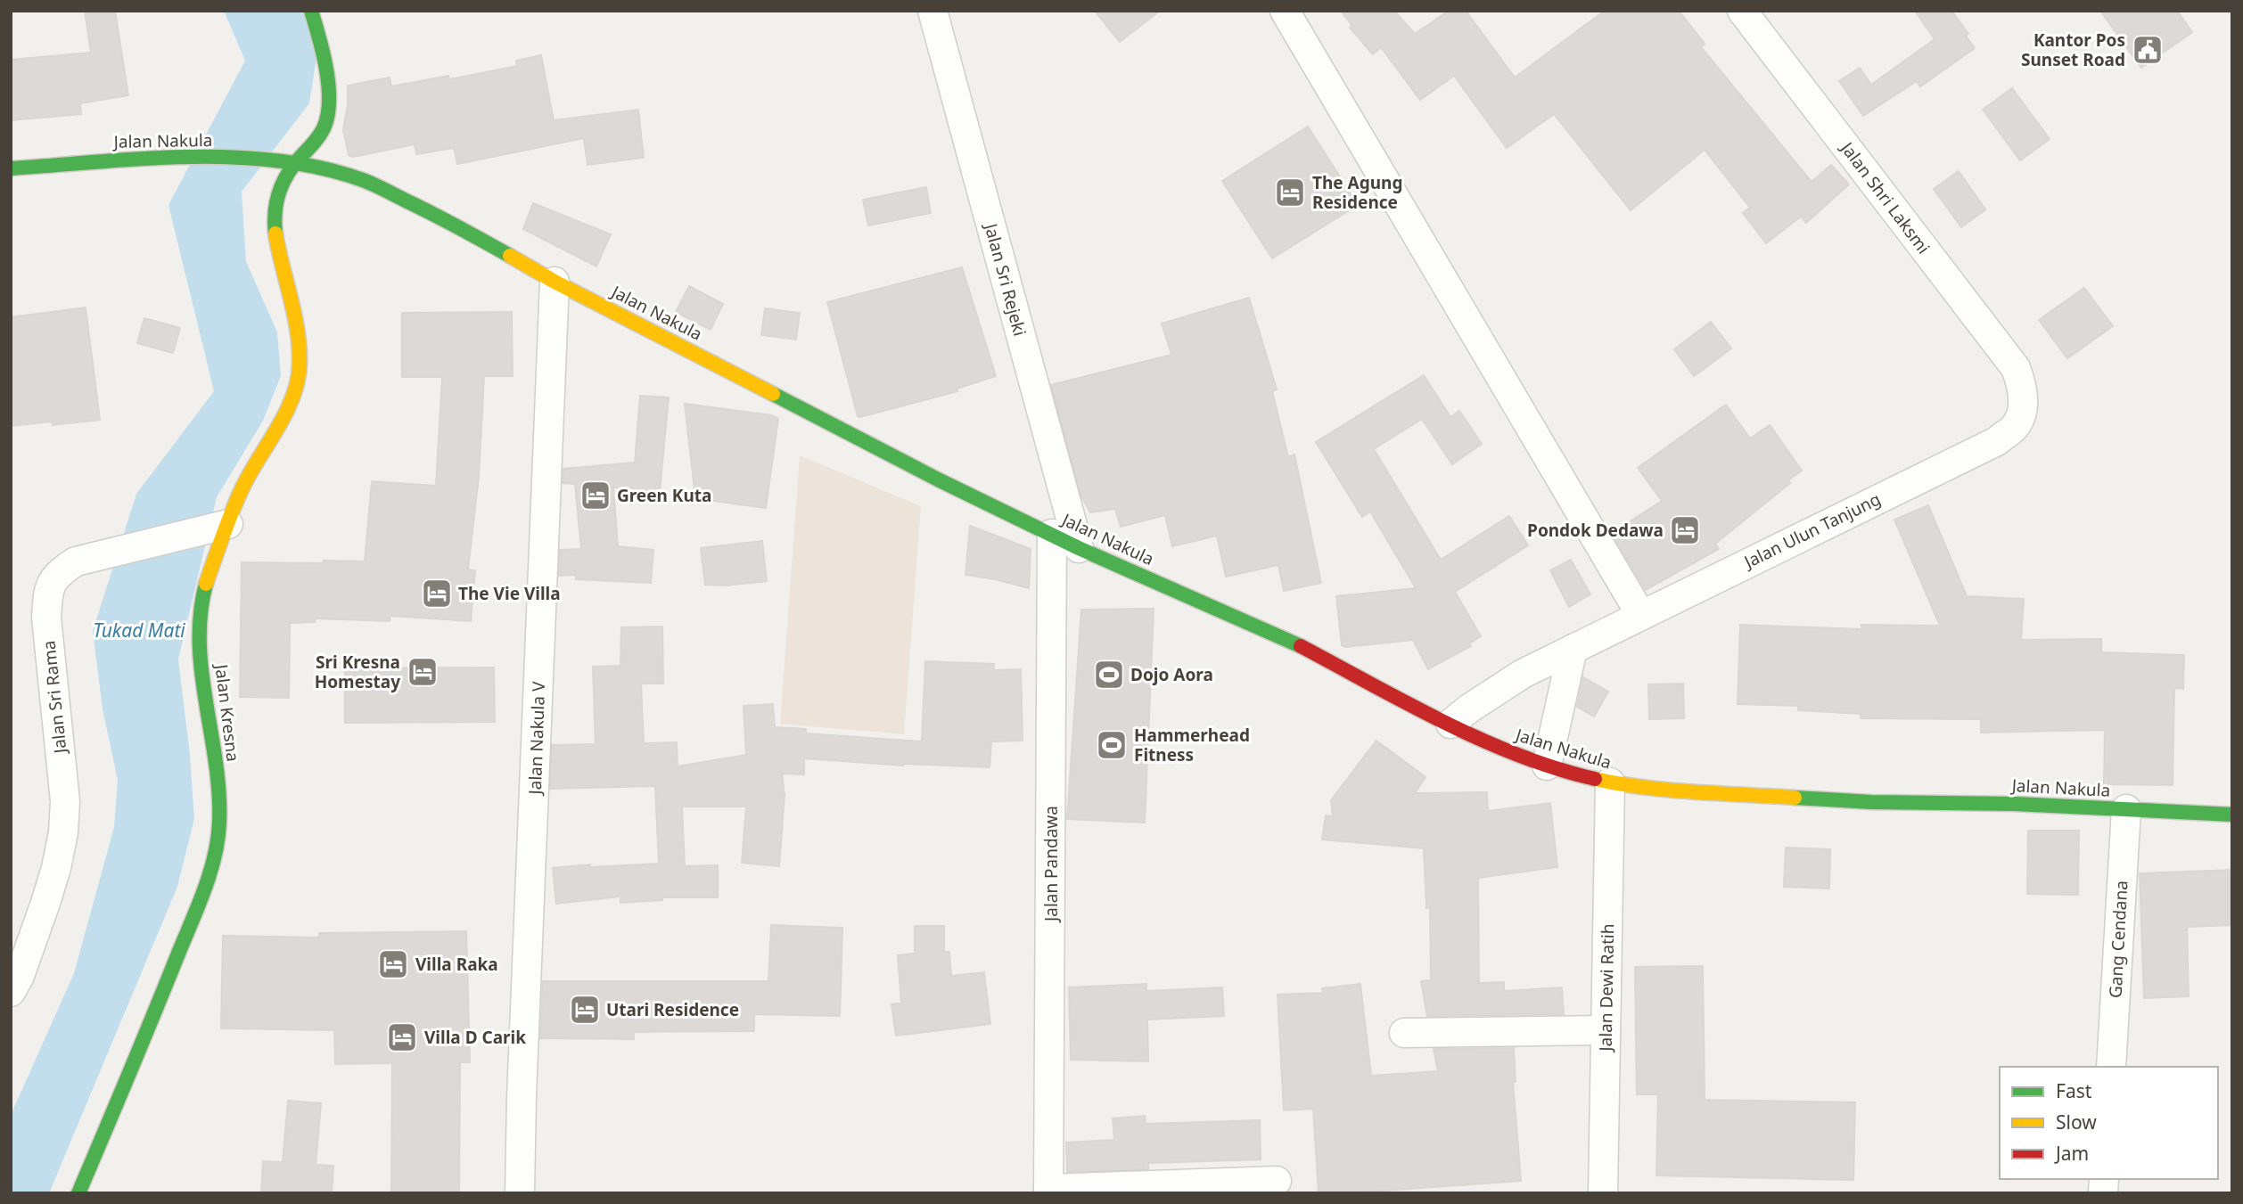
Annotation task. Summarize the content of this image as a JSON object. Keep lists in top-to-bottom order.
{
  "streets": {
    "main road": ["Jalan Nakula", "Jalan Kresna"],
    "street": [
      "Jalan Shri Laksmi",
      "Jalan Sri Rejeki",
      "Jalan Ulun Tanjung",
      "Jalan Sri Rama",
      "Jalan Nakula V",
      "Jalan Pandawa",
      "Gang Cendana",
      "Jalan Dewi Ratih"
    ]
  },
  "crossings": [
    ["Jalan Nakula", "Jalan Sri Rejeki"],
    ["Jalan Nakula", "Jalan Ulun Tanjung"],
    ["Jalan Nakula", "Jalan Kresna"],
    ["Jalan Nakula", "Jalan Nakula V"],
    ["Jalan Nakula", "Jalan Pandawa"],
    ["Jalan Nakula", "Gang Cendana"],
    ["Jalan Nakula", "Jalan Dewi Ratih"],
    ["Jalan Shri Laksmi", "Jalan Ulun Tanjung"],
    ["Jalan Sri Rama", "Jalan Kresna"]
  ],
  "water": ["Tukad Mati"],
  "places": {
    "public building": ["Kantor Pos Sunset Road"],
    "hotel": [
      "The Agung Residence",
      "Green Kuta",
      "Pondok Dedawa",
      "The Vie Villa",
      "Sri Kresna Homestay",
      "Villa Raka",
      "Utari Residence",
      "Villa D Carik"
    ],
    "sports": ["Dojo Aora", "Hammerhead Fitness"]
  },
  "legend": ["Fast", "Slow", "Jam"]
}
